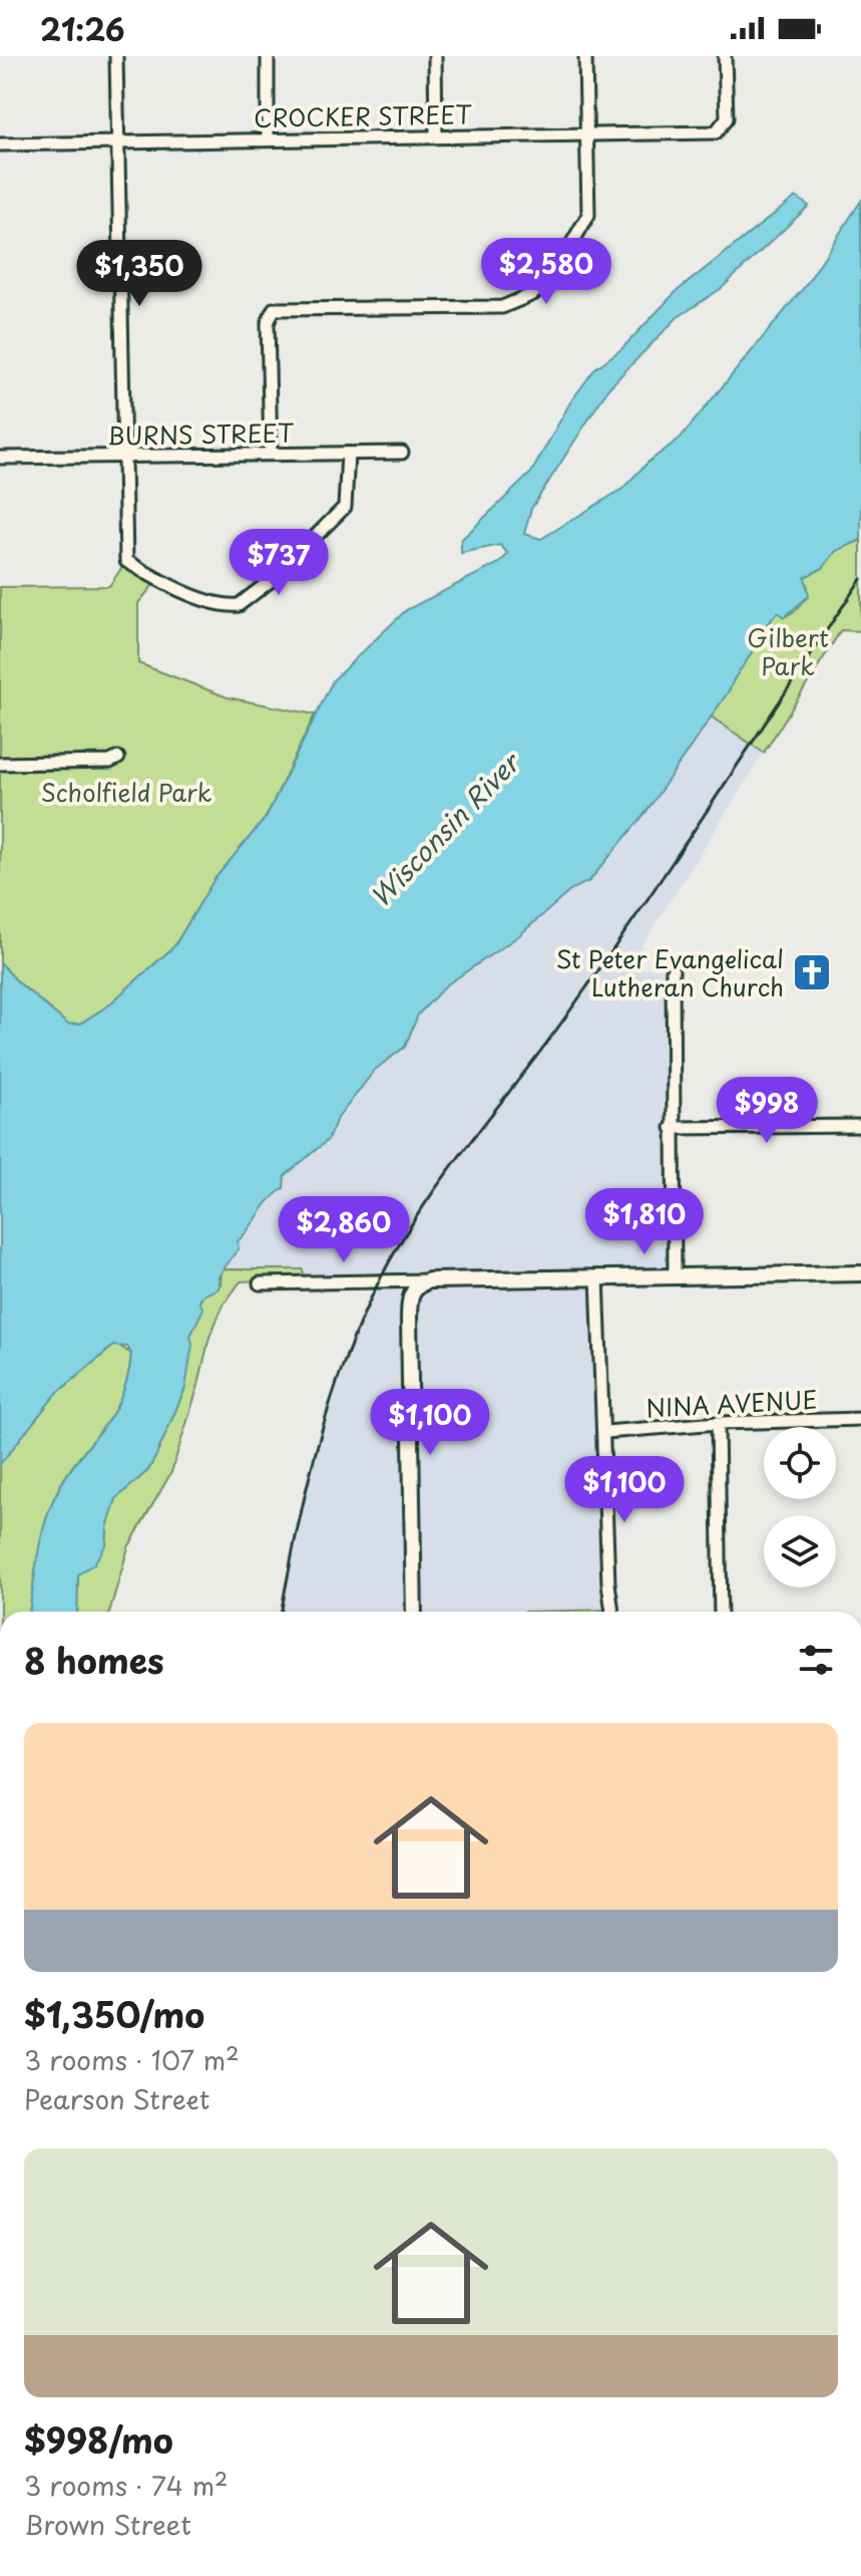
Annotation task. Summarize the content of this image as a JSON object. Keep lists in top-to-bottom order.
{
  "streets": {
    "street": ["CROCKER STREET", "BURNS STREET", "NINA AVENUE"]
  },
  "water": ["Wisconsin River"],
  "parks": ["Gilbert Park", "Scholfield Park"],
  "places": {
    "church": ["St Peter Evangelical Lutheran Church"]
  },
  "page": {
    "status": "21:26",
    "price": [
      "$2,580",
      "$1,350",
      "$737",
      "$998",
      "$1,810",
      "$2,860",
      "$1,100",
      "$1,100"
    ],
    "heading": "8 homes",
    "list": [
      {
        "name": "$1,350/mo",
        "note": "3 rooms · 107 m² · Pearson Street"
      },
      {
        "name": "$998/mo",
        "note": "3 rooms · 74 m² · Brown Street"
      }
    ]
  }
}
